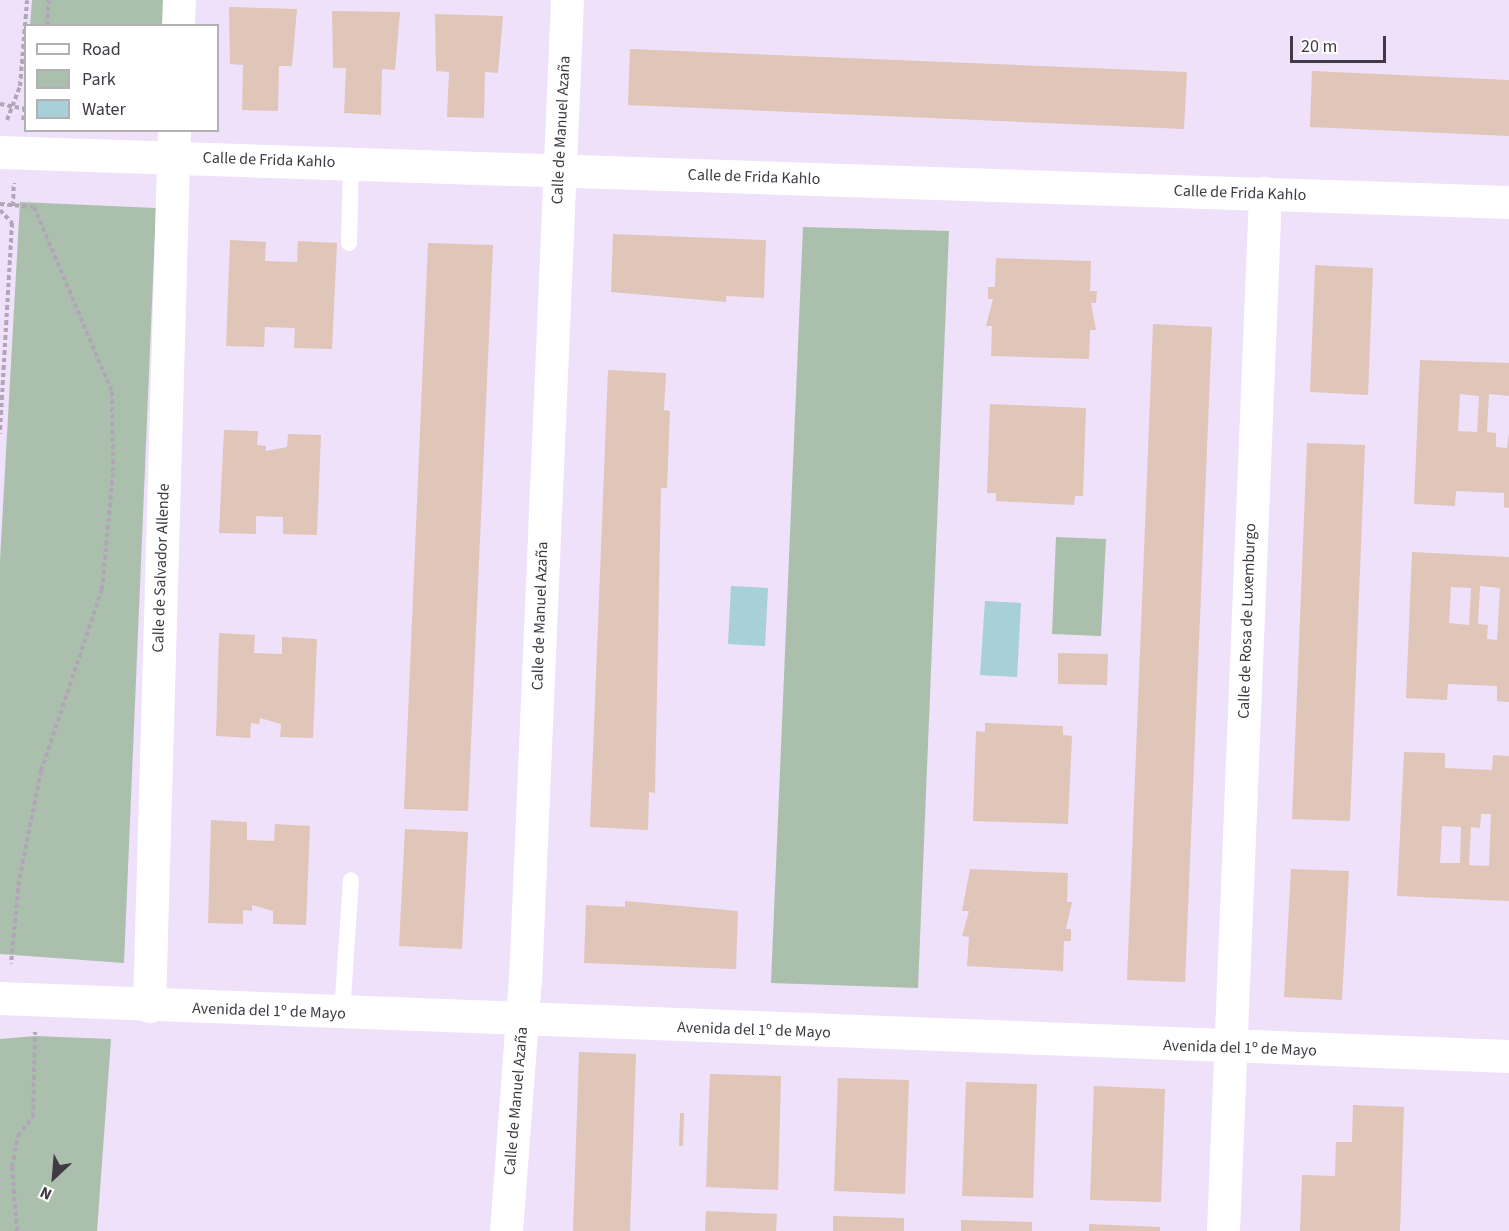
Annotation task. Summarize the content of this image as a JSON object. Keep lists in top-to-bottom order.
{
  "streets": {
    "street": [
      "Calle de Manuel Azaña",
      "Calle de Frida Kahlo",
      "Calle de Salvador Allende",
      "Calle de Rosa de Luxemburgo",
      "Avenida del 1º de Mayo"
    ]
  },
  "crossings": [
    ["Calle de Manuel Azaña", "Calle de Frida Kahlo"],
    ["Calle de Manuel Azaña", "Avenida del 1º de Mayo"],
    ["Calle de Frida Kahlo", "Calle de Salvador Allende"],
    ["Calle de Frida Kahlo", "Calle de Rosa de Luxemburgo"],
    ["Calle de Salvador Allende", "Avenida del 1º de Mayo"],
    ["Calle de Rosa de Luxemburgo", "Avenida del 1º de Mayo"]
  ],
  "legend": ["Road", "Park", "Water"],
  "scale_bar": "20 m",
  "north": "bottom left"
}
